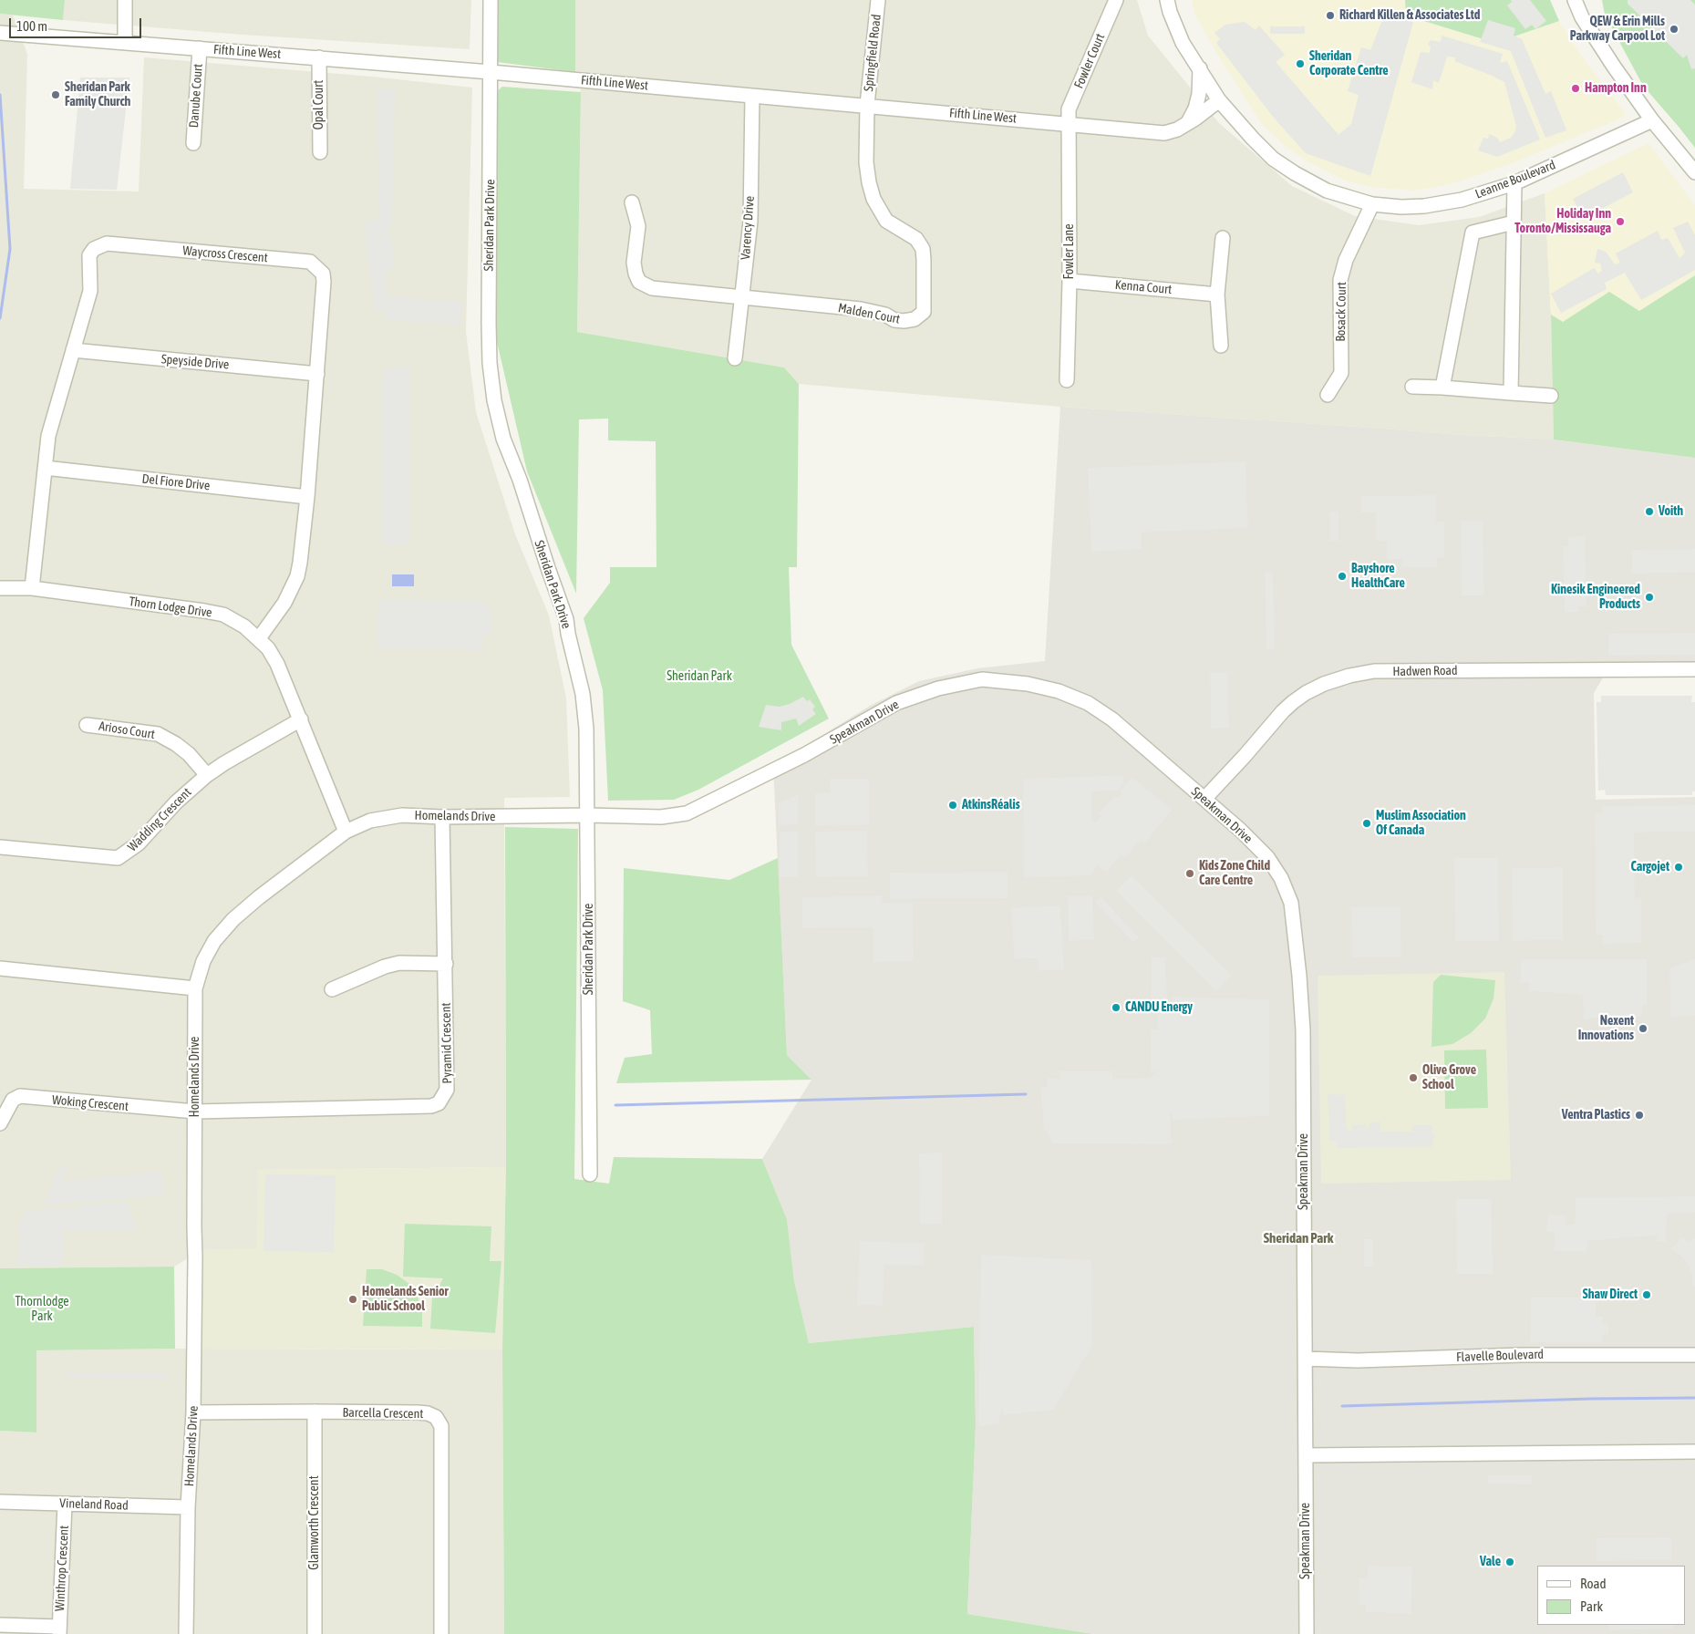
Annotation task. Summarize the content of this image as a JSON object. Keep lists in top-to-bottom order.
{
  "streets": {
    "street": [
      "Fifth Line West",
      "Springfield Road",
      "Fowler Court",
      "Danube Court",
      "Opal Court",
      "Leanne Boulevard",
      "Sheridan Park Drive",
      "Varency Drive",
      "Fowler Lane",
      "Waycross Crescent",
      "Kenna Court",
      "Bosack Court",
      "Malden Court",
      "Speyside Drive",
      "Del Fiore Drive",
      "Thorn Lodge Drive",
      "Hadwen Road",
      "Speakman Drive",
      "Arioso Court",
      "Homelands Drive",
      "Wadding Crescent",
      "Pyramid Crescent",
      "Woking Crescent",
      "Flavelle Boulevard",
      "Barcella Crescent",
      "Vineland Road",
      "Glamworth Crescent",
      "Winthrop Crescent"
    ]
  },
  "crossings": [
    ["Fifth Line West", "Springfield Road"],
    ["Fifth Line West", "Fowler Court"],
    ["Fifth Line West", "Danube Court"],
    ["Fifth Line West", "Opal Court"],
    ["Fifth Line West", "Leanne Boulevard"],
    ["Fifth Line West", "Sheridan Park Drive"],
    ["Fifth Line West", "Varency Drive"],
    ["Fifth Line West", "Fowler Lane"],
    ["Fifth Line West", "Malden Court"],
    ["Springfield Road", "Malden Court"],
    ["Fowler Court", "Fowler Lane"],
    ["Leanne Boulevard", "Bosack Court"],
    ["Sheridan Park Drive", "Speakman Drive"],
    ["Sheridan Park Drive", "Homelands Drive"],
    ["Varency Drive", "Malden Court"],
    ["Fowler Lane", "Kenna Court"],
    ["Waycross Crescent", "Speyside Drive"],
    ["Waycross Crescent", "Del Fiore Drive"],
    ["Waycross Crescent", "Thorn Lodge Drive"],
    ["Thorn Lodge Drive", "Homelands Drive"],
    ["Thorn Lodge Drive", "Wadding Crescent"],
    ["Hadwen Road", "Speakman Drive"],
    ["Speakman Drive", "Homelands Drive"],
    ["Speakman Drive", "Flavelle Boulevard"],
    ["Arioso Court", "Wadding Crescent"],
    ["Homelands Drive", "Pyramid Crescent"],
    ["Homelands Drive", "Woking Crescent"],
    ["Homelands Drive", "Barcella Crescent"],
    ["Homelands Drive", "Vineland Road"],
    ["Pyramid Crescent", "Woking Crescent"],
    ["Barcella Crescent", "Glamworth Crescent"],
    ["Vineland Road", "Winthrop Crescent"]
  ],
  "districts": ["Sheridan Park"],
  "parks": ["Sheridan Park", "Thornlodge Park"],
  "places": [
    "Richard Killen & Associates Ltd",
    "QEW & Erin Mills Parkway Carpool Lot",
    "Sheridan Corporate Centre",
    "Hampton Inn",
    "Sheridan Park Family Church",
    "Holiday Inn Toronto/Mississauga",
    "Voith",
    "Bayshore HealthCare",
    "Kinesik Engineered Products",
    "AtkinsRéalis",
    "Muslim Association Of Canada",
    "Cargojet",
    "Kids Zone Child Care Centre",
    "CANDU Energy",
    "Nexent Innovations",
    "Olive Grove School",
    "Ventra Plastics",
    "Shaw Direct",
    "Homelands Senior Public School",
    "Vale"
  ],
  "legend": ["Road", "Park"],
  "scale_bar": "100 m"
}
